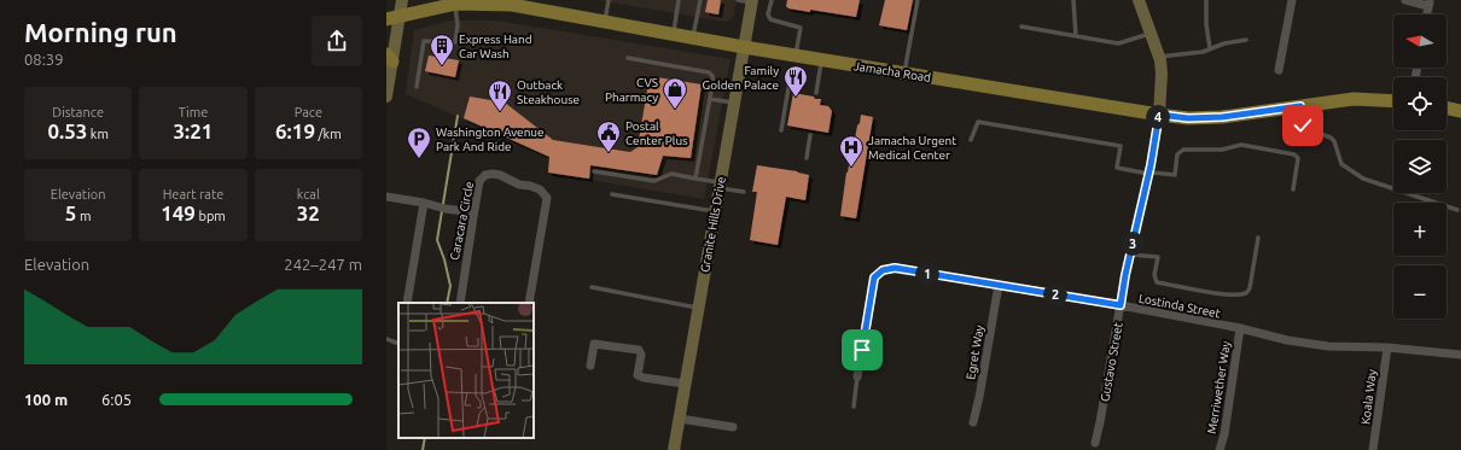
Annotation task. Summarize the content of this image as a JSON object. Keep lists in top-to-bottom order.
{
  "streets": {
    "main road": ["Jamacha Road"],
    "street": [
      "Caracara Circle",
      "Granite Hills Drive",
      "Lostinda Street",
      "Egret Way",
      "Gustavo Street",
      "Merriwether Way",
      "Koala Way"
    ]
  },
  "crossings": [
    ["Jamacha Road", "Granite Hills Drive"],
    ["Jamacha Road", "Gustavo Street"],
    ["Lostinda Street", "Egret Way"],
    ["Lostinda Street", "Gustavo Street"],
    ["Lostinda Street", "Merriwether Way"],
    ["Lostinda Street", "Koala Way"]
  ],
  "places": {
    "building": ["Express Hand Car Wash"],
    "restaurant": ["Family Golden Palace", "Outback Steakhouse"],
    "shop": ["CVS Pharmacy"],
    "public building": ["Postal Center Plus"],
    "parking": ["Washington Avenue Park And Ride"],
    "hospital": ["Jamacha Urgent Medical Center"]
  },
  "north": "left",
  "page": {
    "heading": ["Morning run", "08:39"],
    "map_buttons": ["+", "−"],
    "stats": [
      ["Distance", "0.53 km"],
      ["Time", "3:21"],
      ["Pace", "6:19 /km"],
      ["Elevation", "5 m"],
      ["Heart rate", "149 bpm"],
      ["kcal", "32"]
    ],
    "pins": [
      "4",
      "3",
      "1",
      "2"
    ],
    "chart": ["Elevation", "242–247 m"],
    "list": [
      {
        "name": "100 m",
        "note": "6:05"
      }
    ]
  }
}
